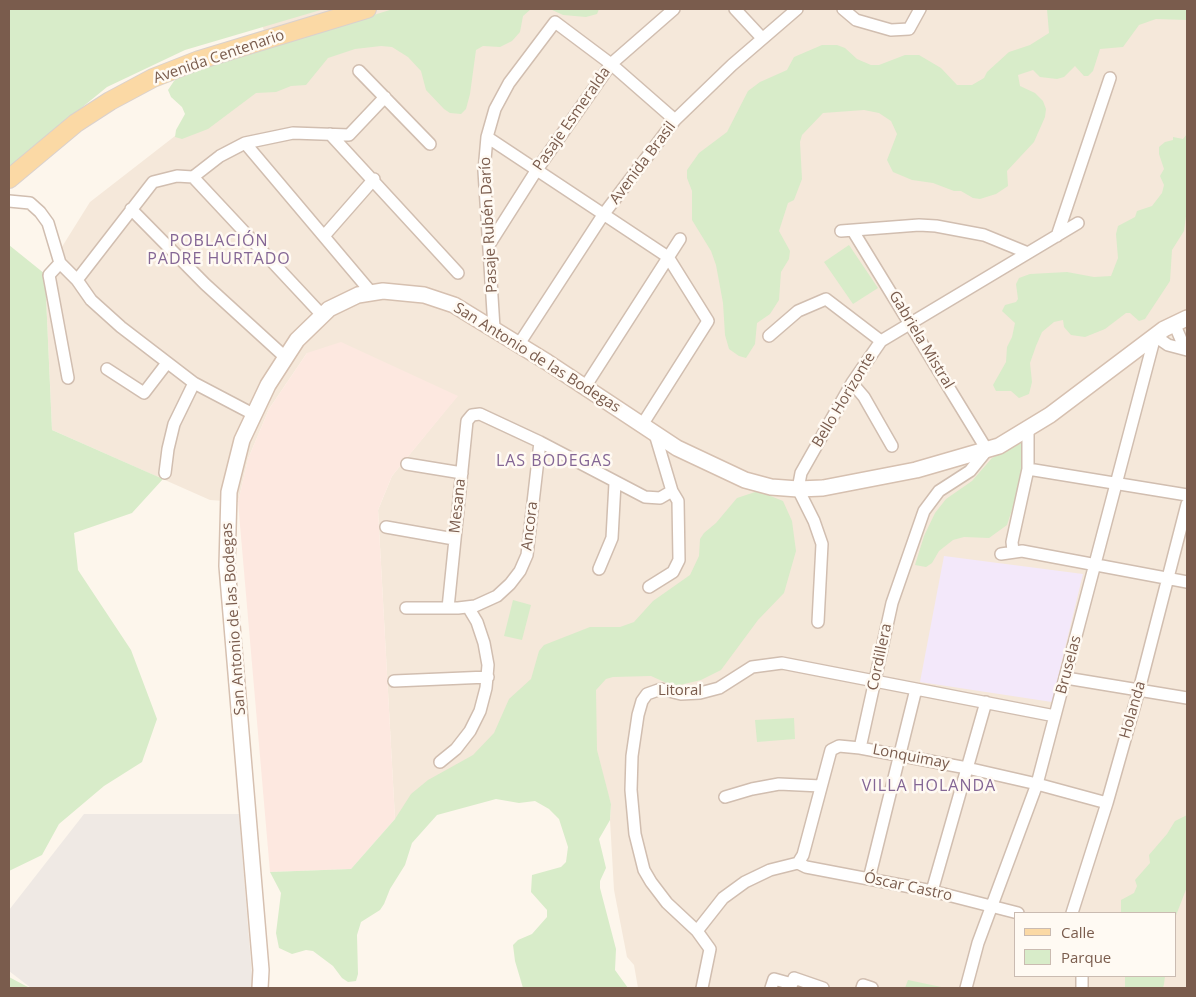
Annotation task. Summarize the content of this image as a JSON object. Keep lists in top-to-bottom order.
{
  "streets": {
    "main road": ["Avenida Centenario"],
    "street": [
      "Pasaje Esmeralda",
      "Avenida Brasil",
      "Pasaje Rubén Darío",
      "Gabriela Mistral",
      "San Antonio de las Bodegas",
      "Bello Horizonte",
      "Mesana",
      "Ancora",
      "Cordillera",
      "Bruselas",
      "Litoral",
      "Holanda",
      "Lonquimay",
      "Óscar Castro"
    ]
  },
  "crossings": [
    ["Pasaje Esmeralda", "Pasaje Rubén Darío"],
    ["Avenida Brasil", "San Antonio de las Bodegas"],
    ["Pasaje Rubén Darío", "San Antonio de las Bodegas"],
    ["Gabriela Mistral", "San Antonio de las Bodegas"],
    ["Gabriela Mistral", "Bello Horizonte"],
    ["Gabriela Mistral", "Cordillera"],
    ["San Antonio de las Bodegas", "Bello Horizonte"],
    ["San Antonio de las Bodegas", "Cordillera"],
    ["San Antonio de las Bodegas", "Bruselas"],
    ["Mesana", "Ancora"],
    ["Cordillera", "Litoral"],
    ["Cordillera", "Lonquimay"],
    ["Bruselas", "Litoral"],
    ["Bruselas", "Lonquimay"],
    ["Bruselas", "Óscar Castro"],
    ["Holanda", "Lonquimay"]
  ],
  "districts": ["POBLACIÓN PADRE HURTADO", "LAS BODEGAS", "VILLA HOLANDA"],
  "legend": ["Calle", "Parque"]
}
